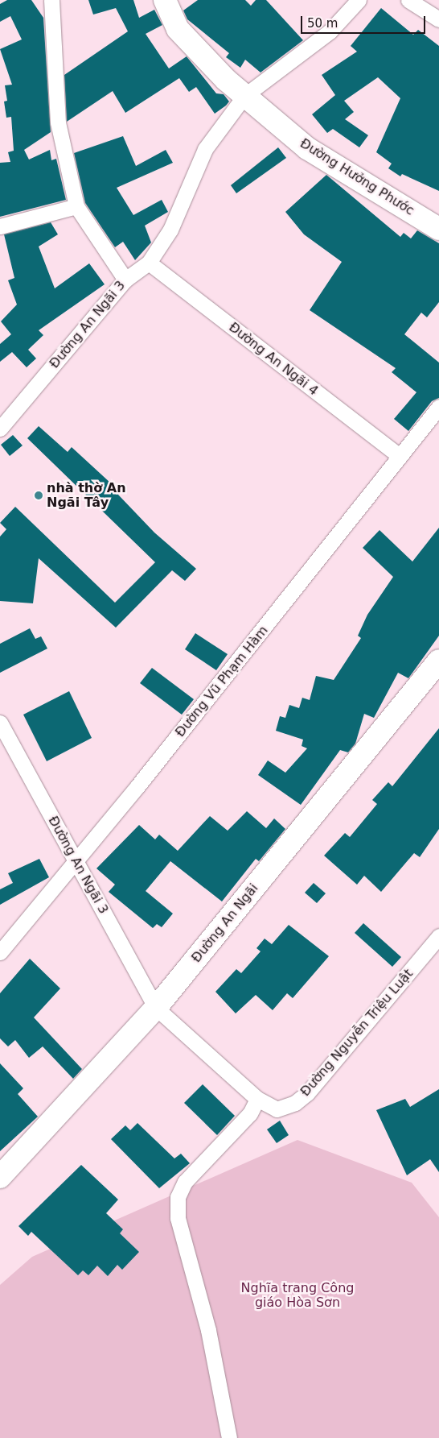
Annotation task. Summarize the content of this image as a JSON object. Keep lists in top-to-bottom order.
{
  "streets": {
    "main road": ["Đường Hưởng Phước", "Đường An Ngãi"],
    "street": [
      "Đường An Ngãi 3",
      "Đường An Ngãi 4",
      "Đường Vũ Phạm Hàm",
      "Đường Nguyễn Triệu Luật"
    ]
  },
  "crossings": [
    ["Đường Hưởng Phước", "Đường An Ngãi 3"],
    ["Đường An Ngãi 3", "Đường An Ngãi 4"],
    ["Đường An Ngãi 3", "Đường Vũ Phạm Hàm"],
    ["Đường An Ngãi 3", "Đường An Ngãi"],
    ["Đường An Ngãi 3", "Đường Nguyễn Triệu Luật"],
    ["Đường An Ngãi 4", "Đường Vũ Phạm Hàm"],
    ["Đường An Ngãi", "Đường Nguyễn Triệu Luật"]
  ],
  "parks": ["Nghĩa trang Công giáo Hòa Sơn"],
  "places": ["nhà thờ An Ngãi Tây"],
  "scale_bar": "50 m"
}
